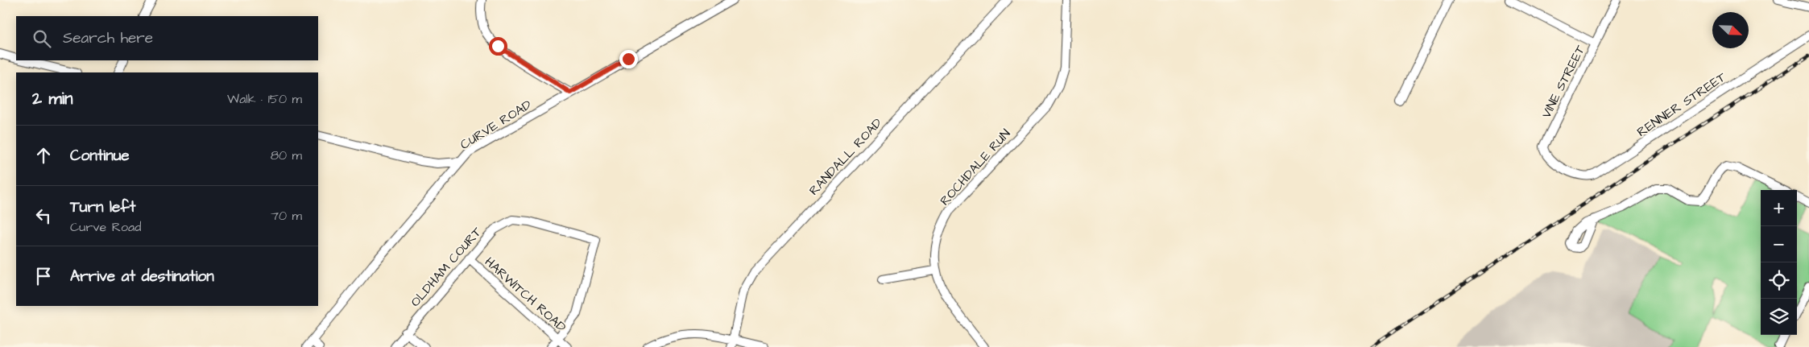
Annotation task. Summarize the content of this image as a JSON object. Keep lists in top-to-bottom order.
{
  "streets": {
    "street": [
      "VINE STREET",
      "RENNER STREET",
      "CURVE ROAD",
      "RANDALL ROAD",
      "ROCHDALE RUN",
      "OLDHAM COURT",
      "HARWITCH ROAD"
    ]
  },
  "crossings": [
    ["VINE STREET", "RENNER STREET"],
    ["OLDHAM COURT", "HARWITCH ROAD"]
  ],
  "north": "bottom right",
  "page": {
    "search": "Search here",
    "heading": ["2 min", "Walk · 150 m"],
    "list": [
      ["Continue", "80 m"],
      ["Turn left", "Curve Road", "70 m"],
      "Arrive at destination"
    ],
    "map_buttons": ["+", "−"]
  }
}
